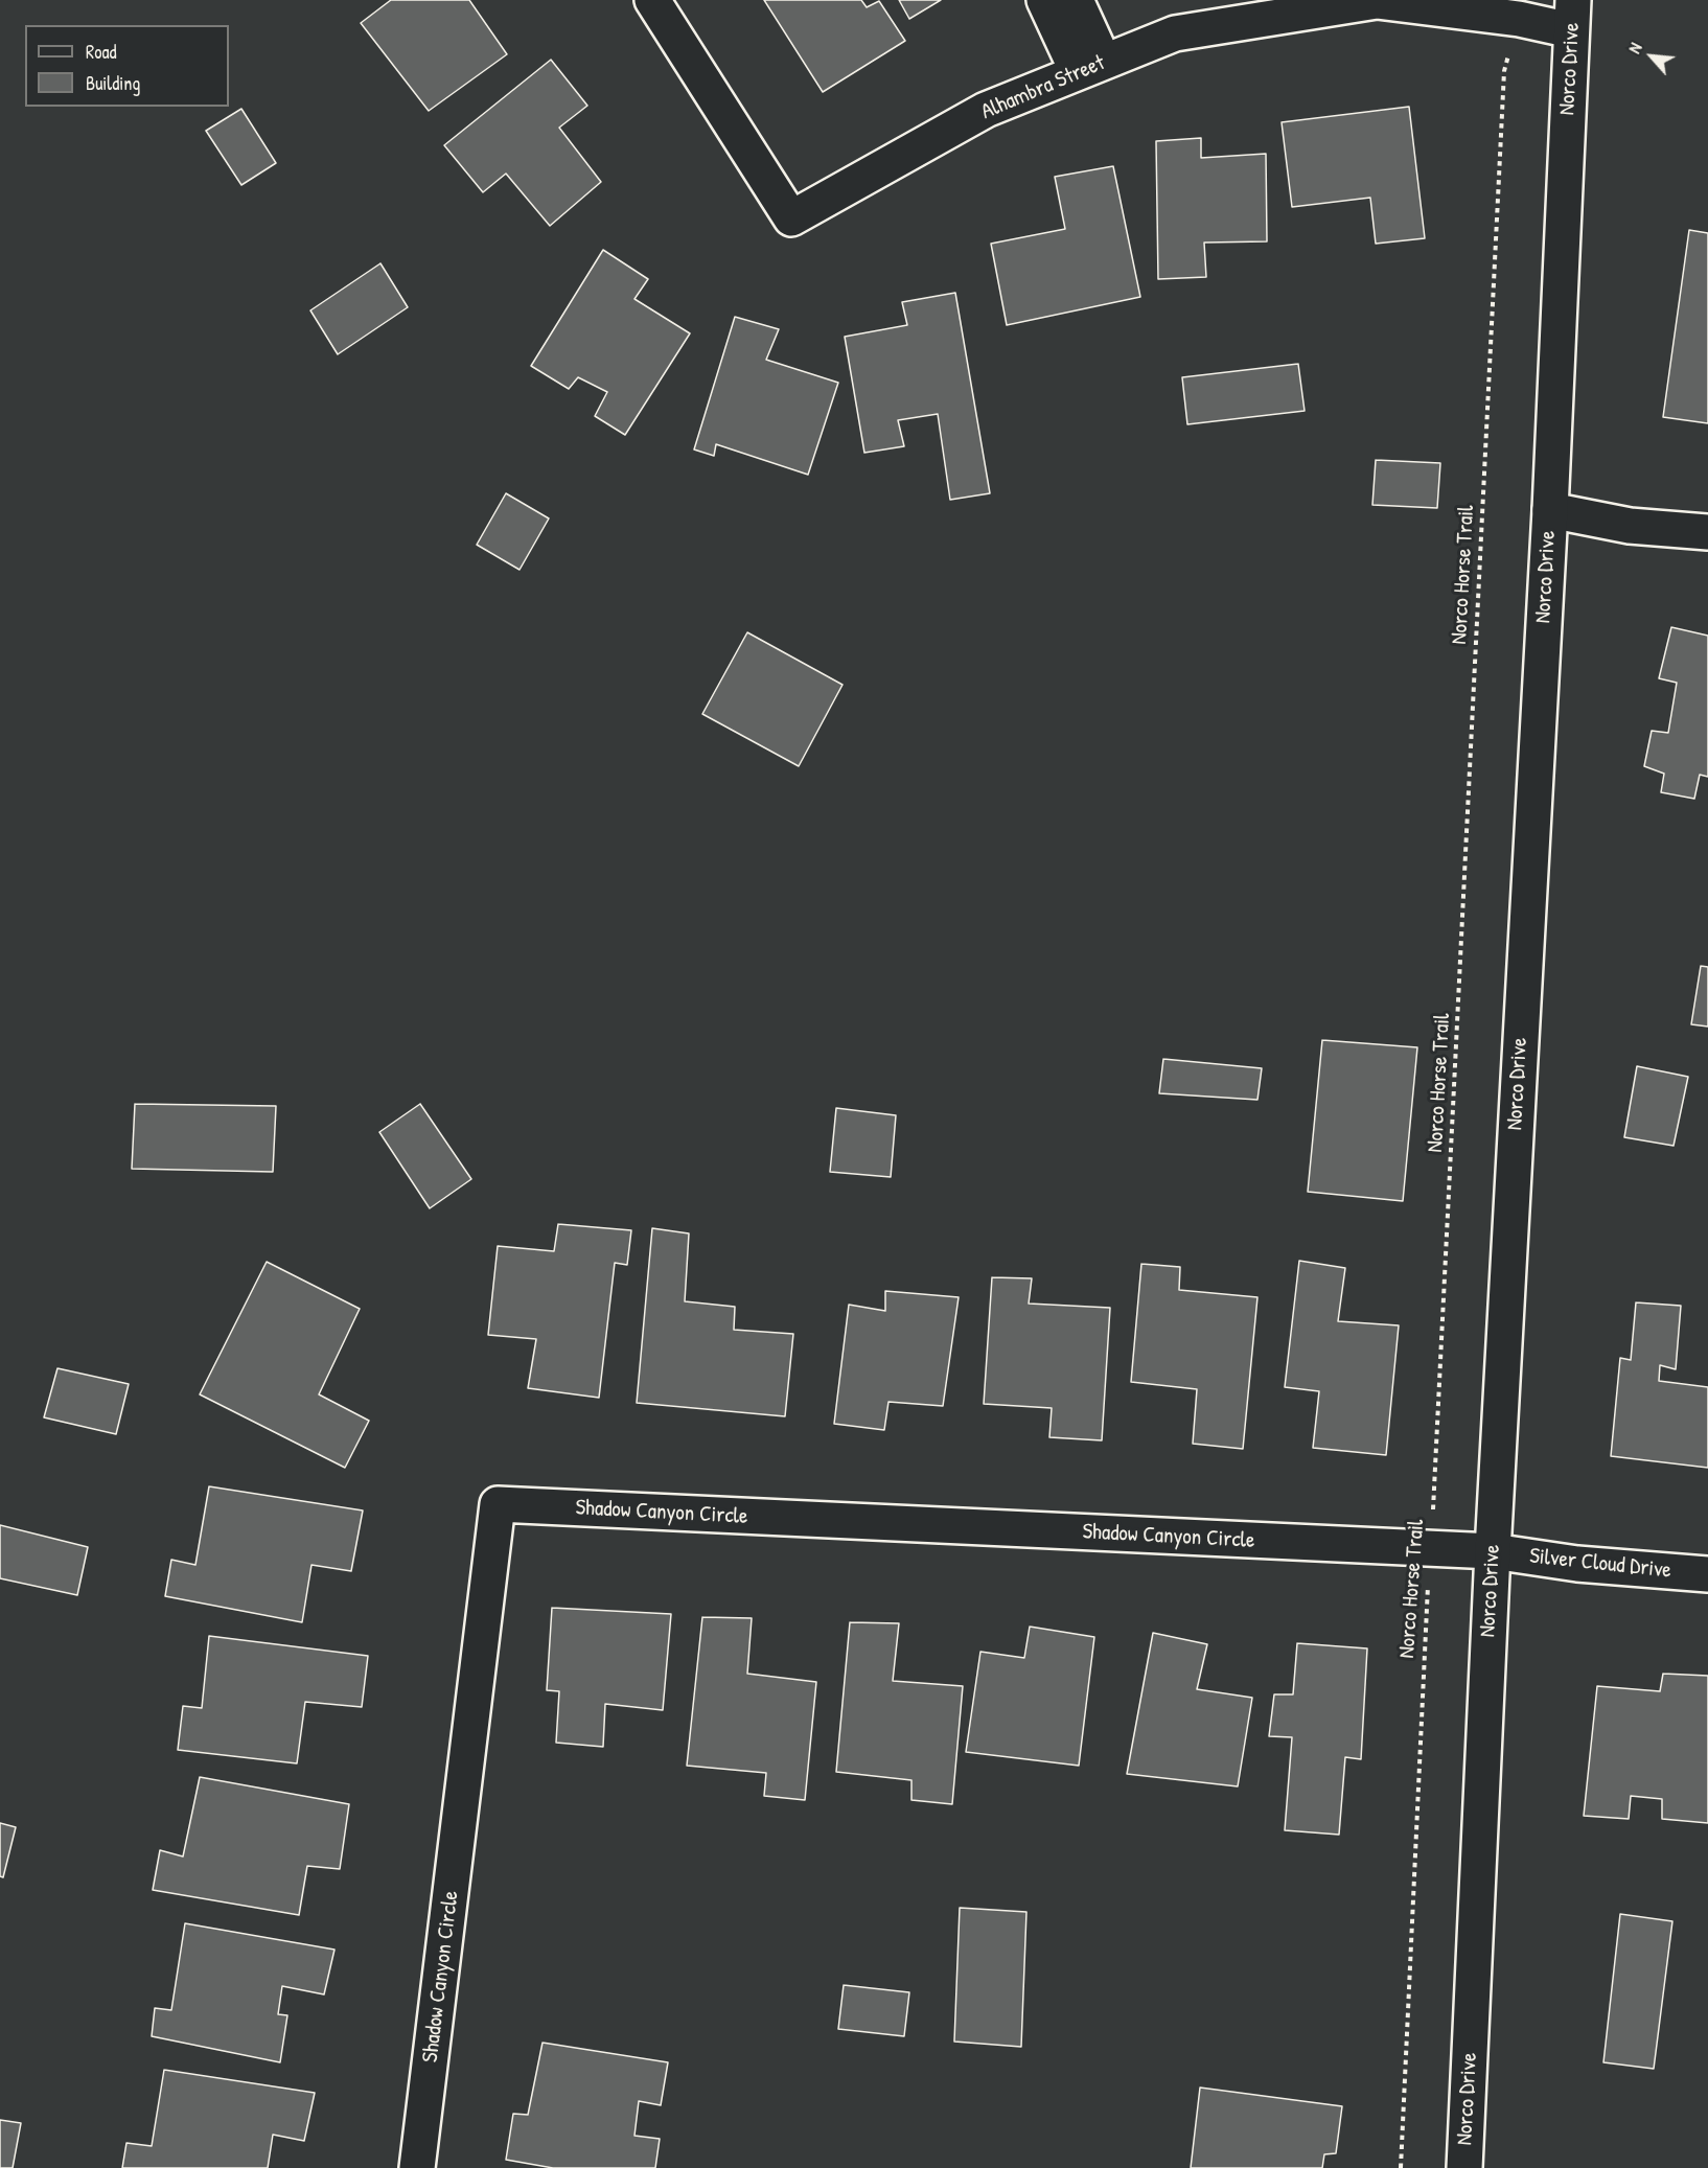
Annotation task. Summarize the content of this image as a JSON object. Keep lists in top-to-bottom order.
{
  "streets": {
    "street": [
      "Norco Drive",
      "Alhambra Street",
      "Shadow Canyon Circle",
      "Silver Cloud Drive"
    ],
    "path": ["Norco Horse Trail"]
  },
  "crossings": [
    ["Norco Drive", "Alhambra Street"],
    ["Norco Drive", "Shadow Canyon Circle"],
    ["Norco Drive", "Silver Cloud Drive"],
    ["Alhambra Street", "Norco Horse Trail"],
    ["Norco Horse Trail", "Shadow Canyon Circle"],
    ["Shadow Canyon Circle", "Silver Cloud Drive"]
  ],
  "legend": ["Road", "Building"],
  "north": "top left"
}
